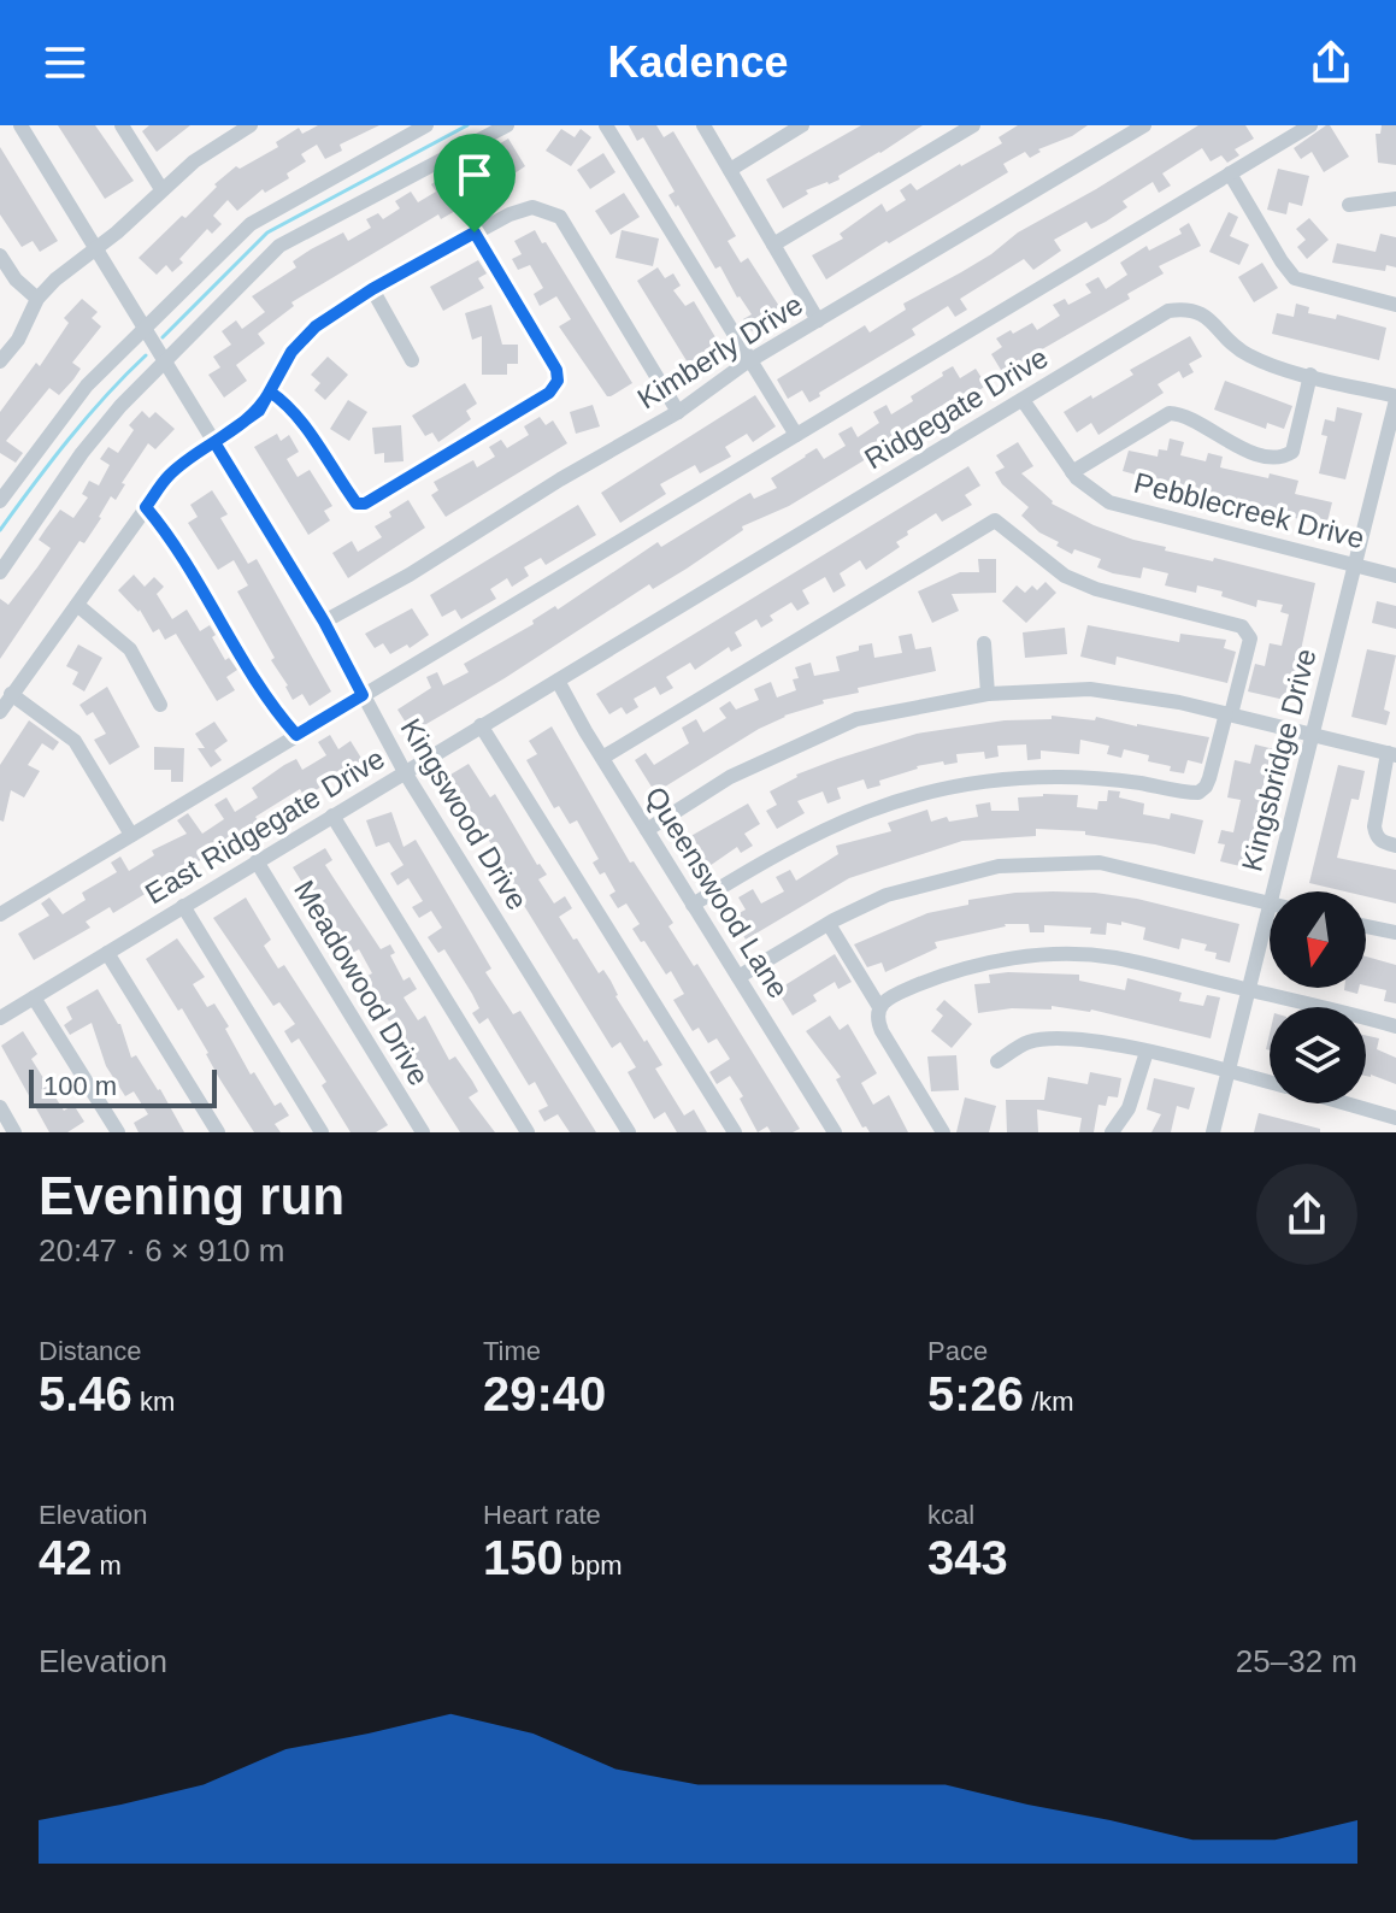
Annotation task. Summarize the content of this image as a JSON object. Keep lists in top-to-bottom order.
{
  "streets": {
    "street": [
      "Kimberly Drive",
      "Ridgegate Drive",
      "Pebblecreek Drive",
      "Kingsbridge Drive",
      "Kingswood Drive",
      "East Ridgegate Drive",
      "Queenswood Lane",
      "Meadowood Drive"
    ]
  },
  "crossings": [
    ["Kimberly Drive", "Kingswood Drive"],
    ["Ridgegate Drive", "Pebblecreek Drive"],
    ["Ridgegate Drive", "Kingsbridge Drive"],
    ["Ridgegate Drive", "East Ridgegate Drive"],
    ["Ridgegate Drive", "Queenswood Lane"],
    ["Pebblecreek Drive", "Kingsbridge Drive"],
    ["Kingswood Drive", "East Ridgegate Drive"],
    ["East Ridgegate Drive", "Queenswood Lane"],
    ["East Ridgegate Drive", "Meadowood Drive"]
  ],
  "scale_bar": "100 m",
  "north": "bottom",
  "page": {
    "header": "Kadence",
    "scale": "100 m",
    "heading": ["Evening run", "20:47 · 6 × 910 m"],
    "stats": [
      ["Distance", "5.46 km"],
      ["Time", "29:40"],
      ["Pace", "5:26 /km"],
      ["Elevation", "42 m"],
      ["Heart rate", "150 bpm"],
      ["kcal", "343"]
    ],
    "chart": ["Elevation", "25–32 m"]
  }
}
